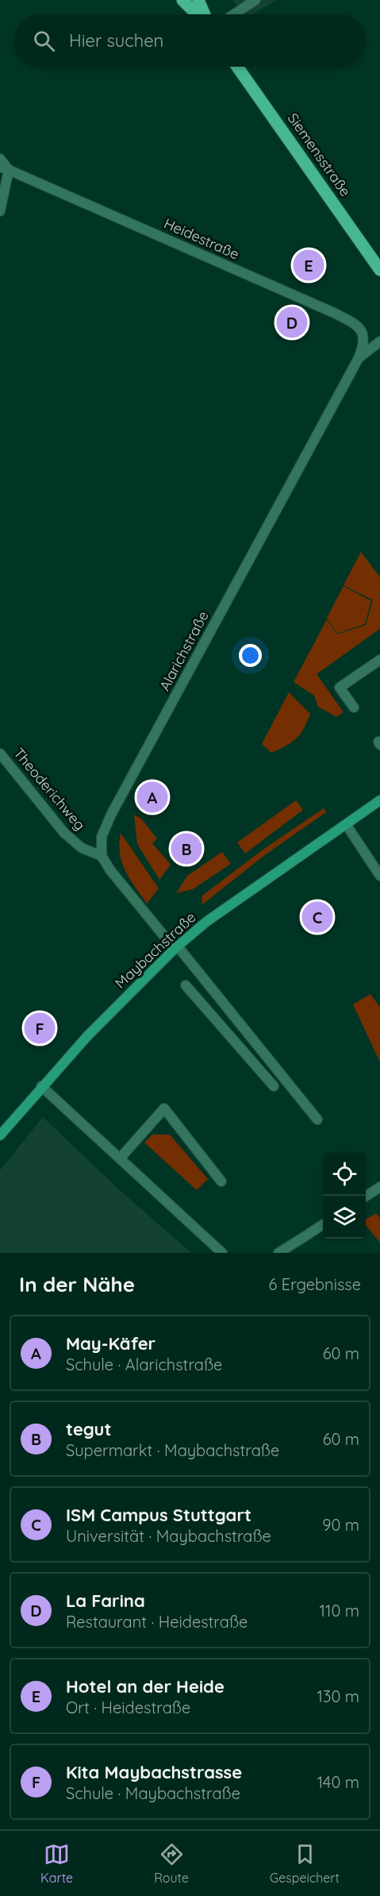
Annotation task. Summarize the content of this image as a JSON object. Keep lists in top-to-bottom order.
{
  "streets": {
    "main road": ["Siemensstraße", "Maybachstraße"],
    "street": ["Heidestraße", "Alarichstraße", "Theoderichweg"]
  },
  "crossings": [
    ["Heidestraße", "Alarichstraße"],
    ["Alarichstraße", "Theoderichweg"]
  ],
  "page": {
    "search": "Hier suchen",
    "pins": [
      "E",
      "D",
      "A",
      "B",
      "C",
      "F"
    ],
    "heading": ["In der Nähe", "6 Ergebnisse"],
    "list": [
      {
        "mark": "A",
        "name": "May-Käfer",
        "note": "Schule · Alarichstraße",
        "value": "60 m"
      },
      {
        "mark": "B",
        "name": "tegut",
        "note": "Supermarkt · Maybachstraße",
        "value": "60 m"
      },
      {
        "mark": "C",
        "name": "ISM Campus Stuttgart",
        "note": "Universität · Maybachstraße",
        "value": "90 m"
      },
      {
        "mark": "D",
        "name": "La Farina",
        "note": "Restaurant · Heidestraße",
        "value": "110 m"
      },
      {
        "mark": "E",
        "name": "Hotel an der Heide",
        "note": "Ort · Heidestraße",
        "value": "130 m"
      },
      {
        "mark": "F",
        "name": "Kita Maybachstrasse",
        "note": "Schule · Maybachstraße",
        "value": "140 m"
      }
    ],
    "nav": ["Karte", "Route", "Gespeichert"]
  }
}
